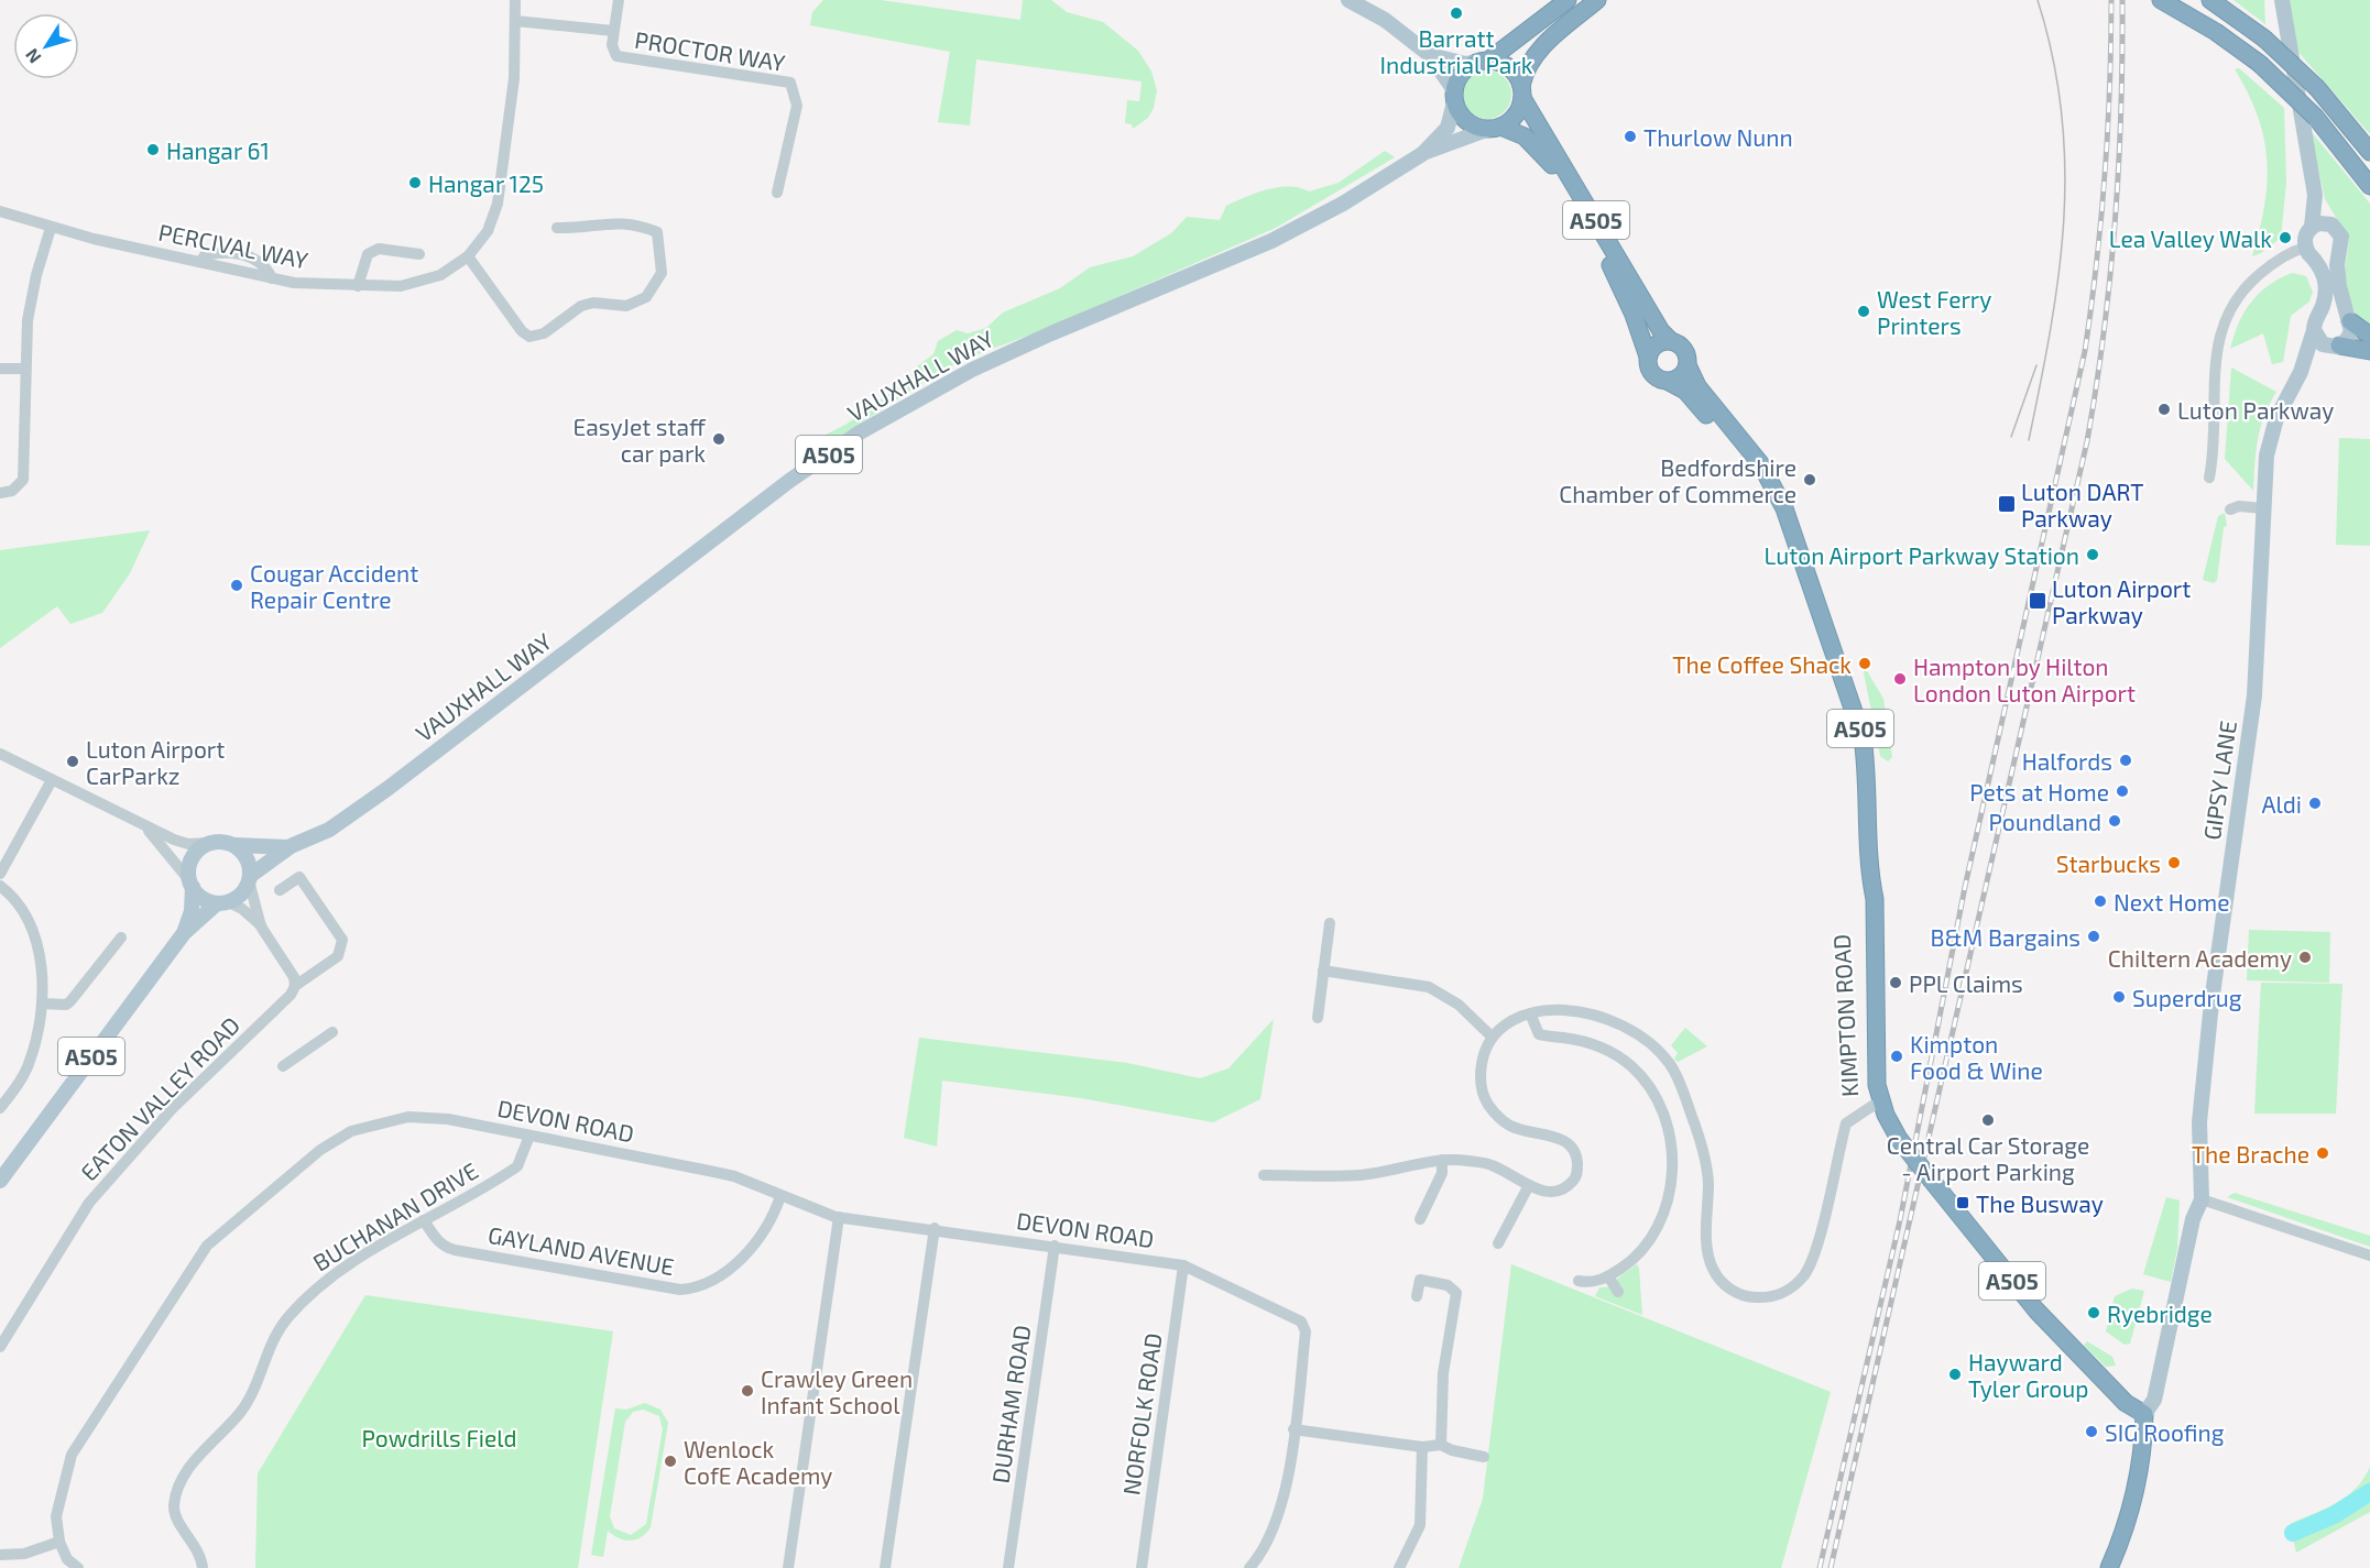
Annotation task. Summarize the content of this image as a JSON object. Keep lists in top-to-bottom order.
{
  "streets": {
    "highway": ["A505", "KIMPTON ROAD"],
    "main road": ["VAUXHALL WAY", "GIPSY LANE"],
    "street": [
      "PROCTOR WAY",
      "PERCIVAL WAY",
      "EATON VALLEY ROAD",
      "DEVON ROAD",
      "BUCHANAN DRIVE",
      "GAYLAND AVENUE",
      "DURHAM ROAD",
      "NORFOLK ROAD"
    ]
  },
  "crossings": [
    ["PROCTOR WAY", "PERCIVAL WAY"],
    ["A505", "VAUXHALL WAY"],
    ["A505", "KIMPTON ROAD"],
    ["DEVON ROAD", "BUCHANAN DRIVE"],
    ["DEVON ROAD", "GAYLAND AVENUE"],
    ["DEVON ROAD", "DURHAM ROAD"],
    ["DEVON ROAD", "NORFOLK ROAD"],
    ["BUCHANAN DRIVE", "GAYLAND AVENUE"]
  ],
  "parks": ["Powdrills Field"],
  "places": {
    "other": [
      "Barratt Industrial Park",
      "Thurlow Nunn",
      "Hangar 61",
      "Hangar 125",
      "Lea Valley Walk",
      "West Ferry Printers",
      "Luton Parkway",
      "EasyJet staff car park",
      "Bedfordshire Chamber of Commerce",
      "Luton Airport Parkway Station",
      "Cougar Accident Repair Centre",
      "The Coffee Shack",
      "Hampton by Hilton London Luton Airport",
      "Halfords",
      "Luton Airport CarParkz",
      "Pets at Home",
      "Aldi",
      "Poundland",
      "Starbucks",
      "Next Home",
      "B&M Bargains",
      "Chiltern Academy",
      "PPL Claims",
      "Superdrug",
      "Kimpton Food & Wine",
      "Central Car Storage - Airport Parking",
      "The Brache",
      "Ryebridge",
      "Hayward Tyler Group",
      "Crawley Green Infant School",
      "SIG Roofing",
      "Wenlock CofE Academy"
    ],
    "transit": ["Luton DART Parkway", "Luton Airport Parkway", "The Busway"]
  },
  "north": "bottom left"
}
